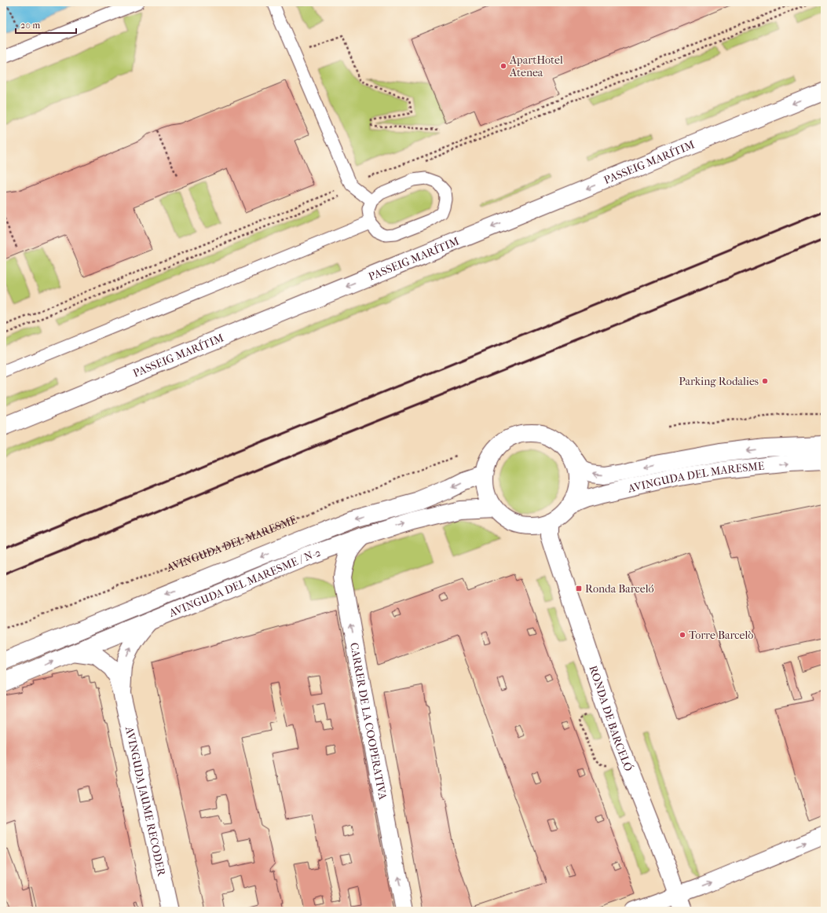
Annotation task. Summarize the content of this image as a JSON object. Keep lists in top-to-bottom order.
{
  "streets": {
    "street": [
      "PASSEIG MARÍTIM",
      "AVINGUDA DEL MARESME",
      "AVINGUDA DEL MARESME / N-2",
      "RONDA DE BARCELÓ",
      "CARRER DE LA COOPERATIVA",
      "AVINGUDA JAUME RECODER"
    ]
  },
  "crossings": [
    ["AVINGUDA DEL MARESME", "AVINGUDA DEL MARESME / N-2"],
    ["AVINGUDA DEL MARESME", "RONDA DE BARCELÓ"],
    ["AVINGUDA DEL MARESME / N-2", "RONDA DE BARCELÓ"],
    ["AVINGUDA DEL MARESME / N-2", "CARRER DE LA COOPERATIVA"],
    ["AVINGUDA DEL MARESME / N-2", "AVINGUDA JAUME RECODER"]
  ],
  "one_way": ["PASSEIG MARÍTIM", "CARRER DE LA COOPERATIVA"],
  "places": {
    "other": ["ApartHotel Atenea", "Parking Rodalies", "Torre Barcelò"],
    "transit": ["Ronda Barceló"]
  },
  "scale_bar": "20 m"
}
